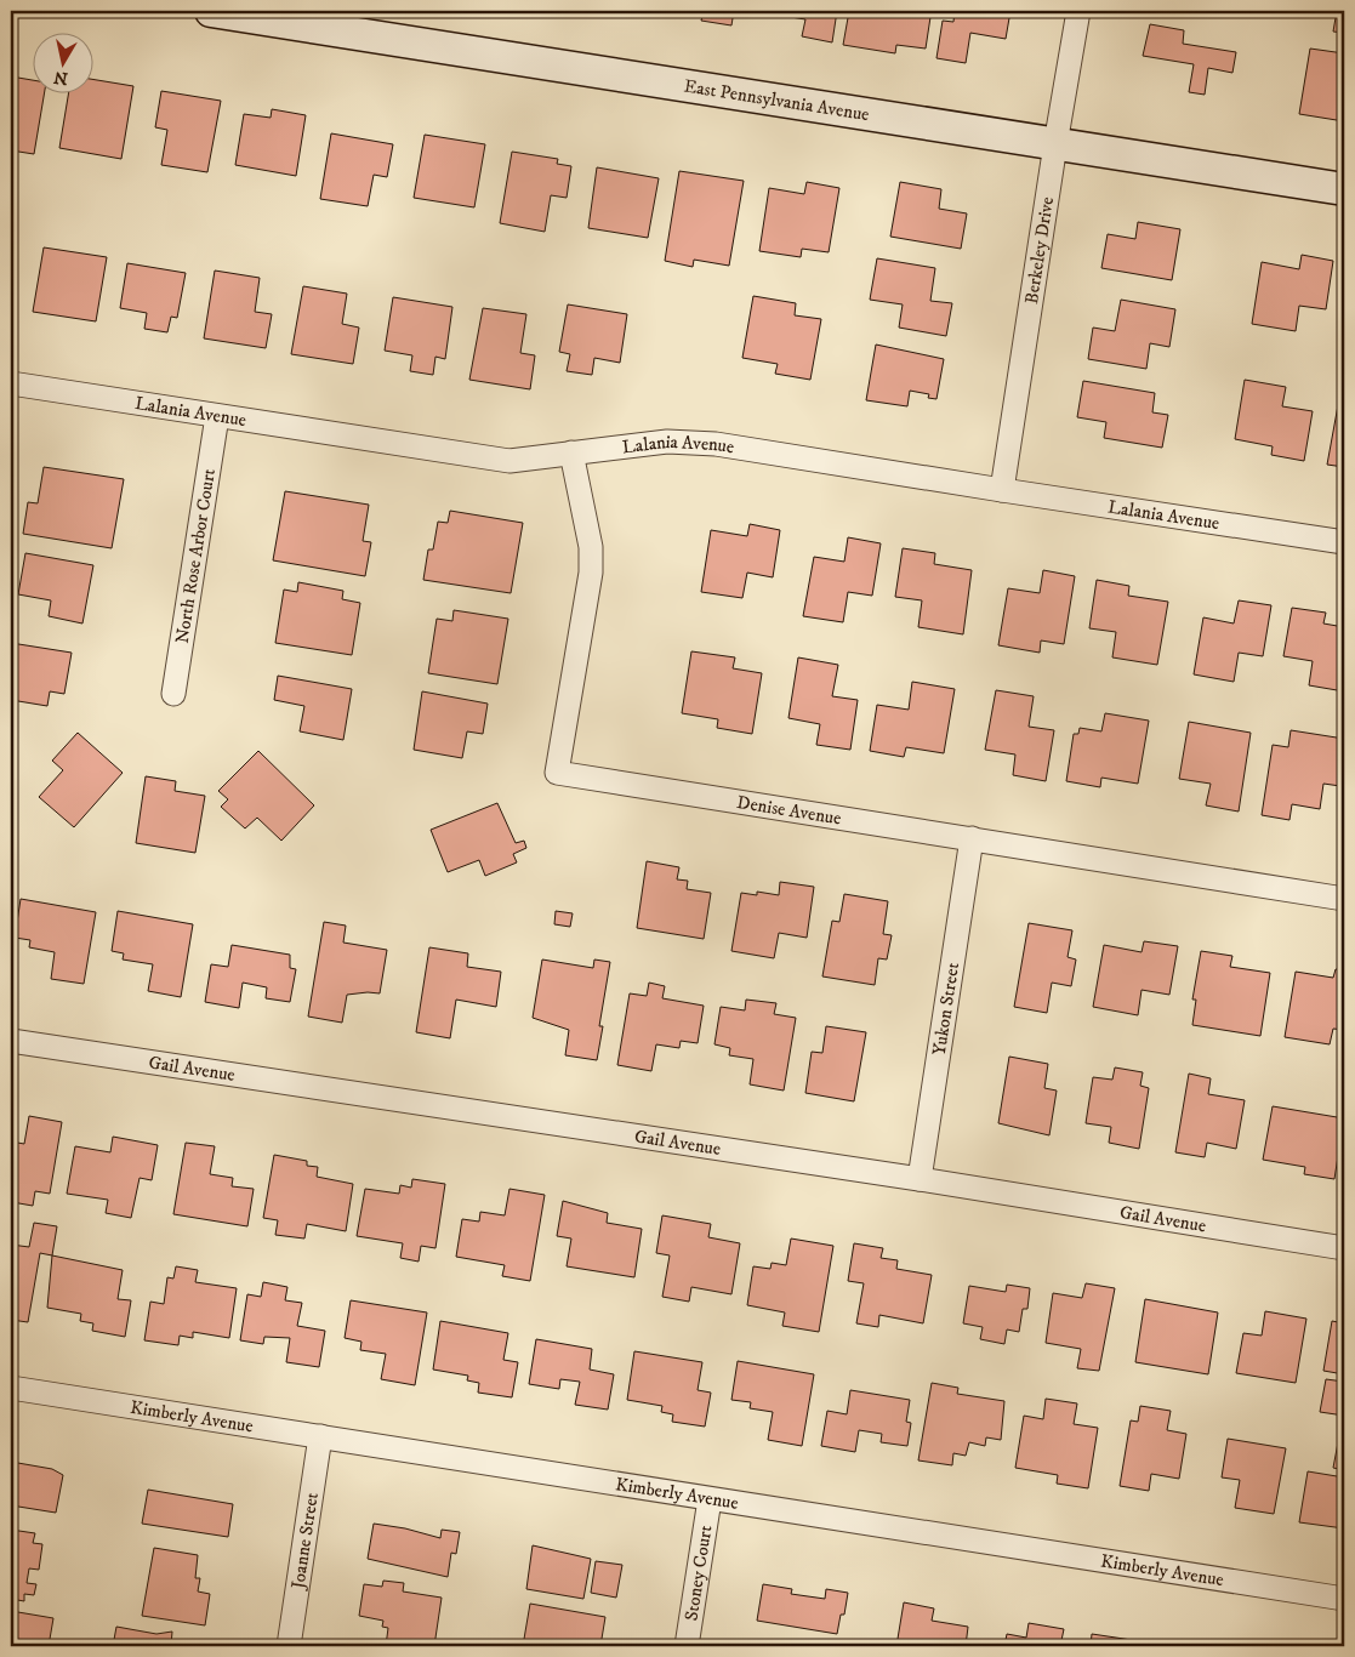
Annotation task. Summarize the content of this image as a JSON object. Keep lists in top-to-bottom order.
{
  "streets": {
    "street": [
      "East Pennsylvania Avenue",
      "Berkeley Drive",
      "Lalania Avenue",
      "North Rose Arbor Court",
      "Denise Avenue",
      "Yukon Street",
      "Gail Avenue",
      "Kimberly Avenue",
      "Joanne Street",
      "Stoney Court"
    ]
  },
  "crossings": [
    ["East Pennsylvania Avenue", "Berkeley Drive"],
    ["Berkeley Drive", "Lalania Avenue"],
    ["Lalania Avenue", "North Rose Arbor Court"],
    ["Lalania Avenue", "Denise Avenue"],
    ["Denise Avenue", "Yukon Street"],
    ["Yukon Street", "Gail Avenue"],
    ["Kimberly Avenue", "Joanne Street"],
    ["Kimberly Avenue", "Stoney Court"]
  ],
  "north": "bottom"
}
